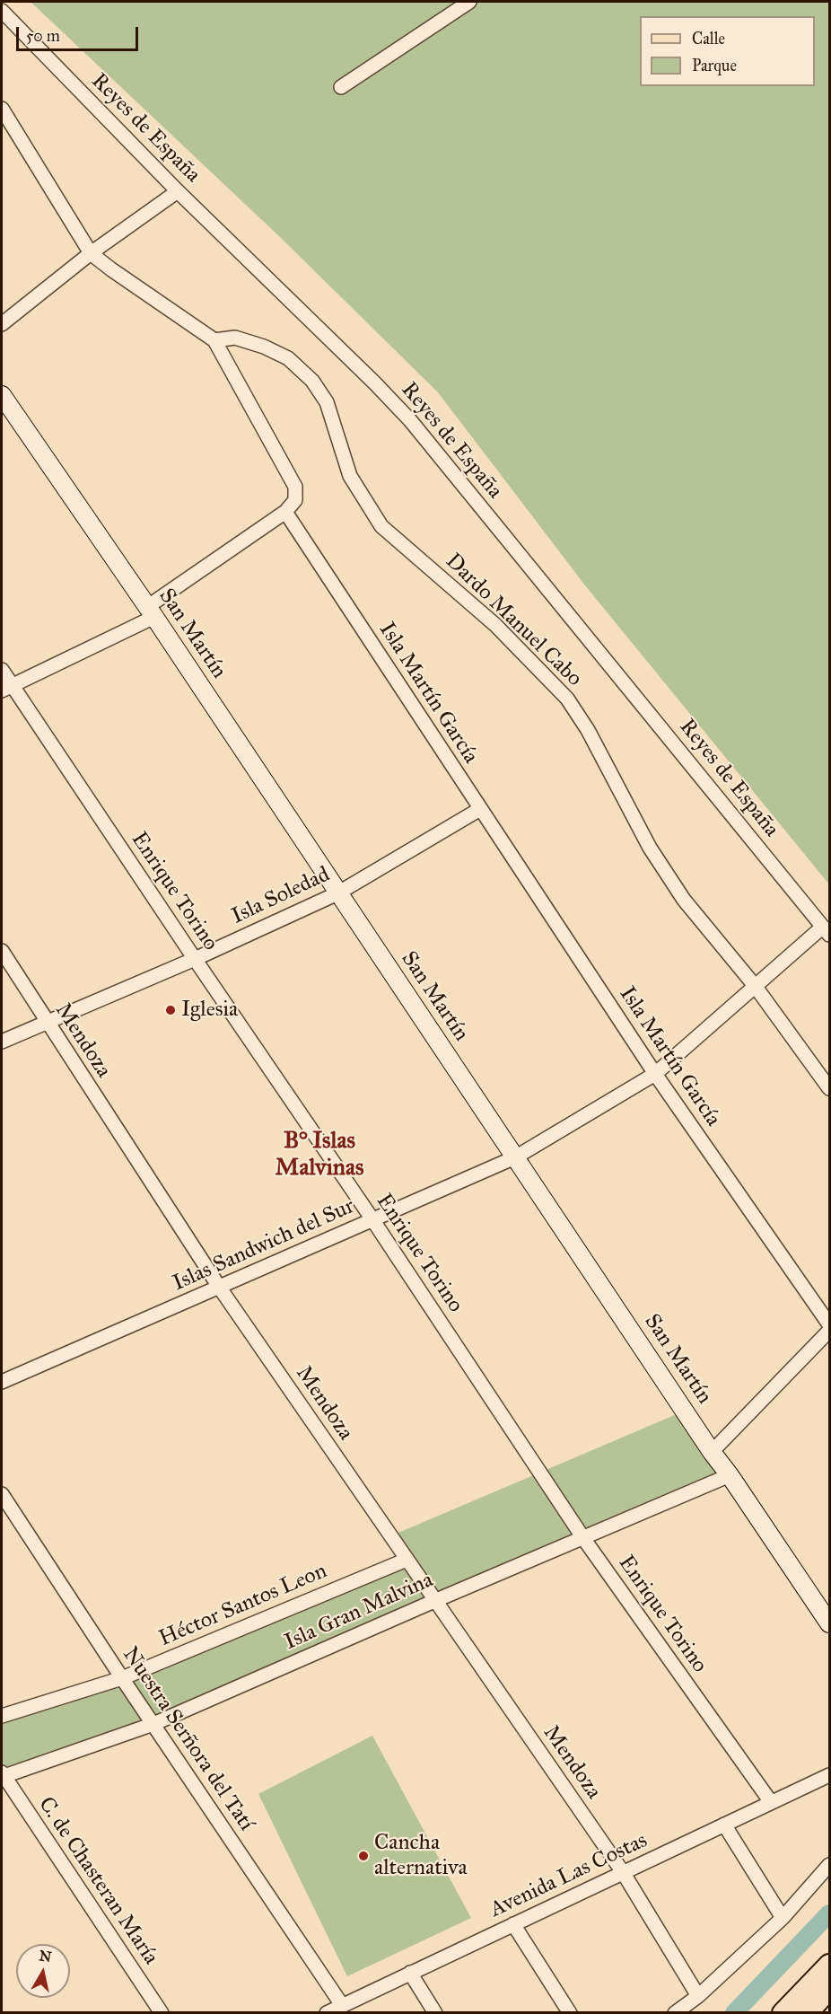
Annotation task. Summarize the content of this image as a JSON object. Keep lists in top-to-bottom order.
{
  "streets": {
    "main road": ["San Martín"],
    "street": [
      "Reyes de España",
      "Dardo Manuel Cabo",
      "Isla Martín García",
      "Enrique Torino",
      "Isla Soledad",
      "Mendoza",
      "Islas Sandwich del Sur",
      "Héctor Santos Leon",
      "Isla Gran Malvina",
      "Nuestra Serñora del Tatí",
      "Avenida Las Costas",
      "C. de Chasteran María"
    ]
  },
  "crossings": [
    ["Reyes de España", "Islas Sandwich del Sur"],
    ["Dardo Manuel Cabo", "Islas Sandwich del Sur"],
    ["San Martín", "Isla Soledad"],
    ["San Martín", "Islas Sandwich del Sur"],
    ["San Martín", "Isla Gran Malvina"],
    ["Isla Martín García", "Isla Soledad"],
    ["Isla Martín García", "Islas Sandwich del Sur"],
    ["Enrique Torino", "Isla Soledad"],
    ["Enrique Torino", "Islas Sandwich del Sur"],
    ["Enrique Torino", "Isla Gran Malvina"],
    ["Enrique Torino", "Avenida Las Costas"],
    ["Isla Soledad", "Mendoza"],
    ["Mendoza", "Islas Sandwich del Sur"],
    ["Mendoza", "Héctor Santos Leon"],
    ["Mendoza", "Isla Gran Malvina"],
    ["Mendoza", "Avenida Las Costas"],
    ["Héctor Santos Leon", "Nuestra Serñora del Tatí"],
    ["Isla Gran Malvina", "Nuestra Serñora del Tatí"],
    ["Isla Gran Malvina", "C. de Chasteran María"],
    ["Nuestra Serñora del Tatí", "Avenida Las Costas"]
  ],
  "districts": ["B° Islas Malvinas"],
  "places": ["Iglesia", "Cancha alternativa"],
  "legend": ["Calle", "Parque"],
  "scale_bar": "50 m",
  "north": "top"
}
